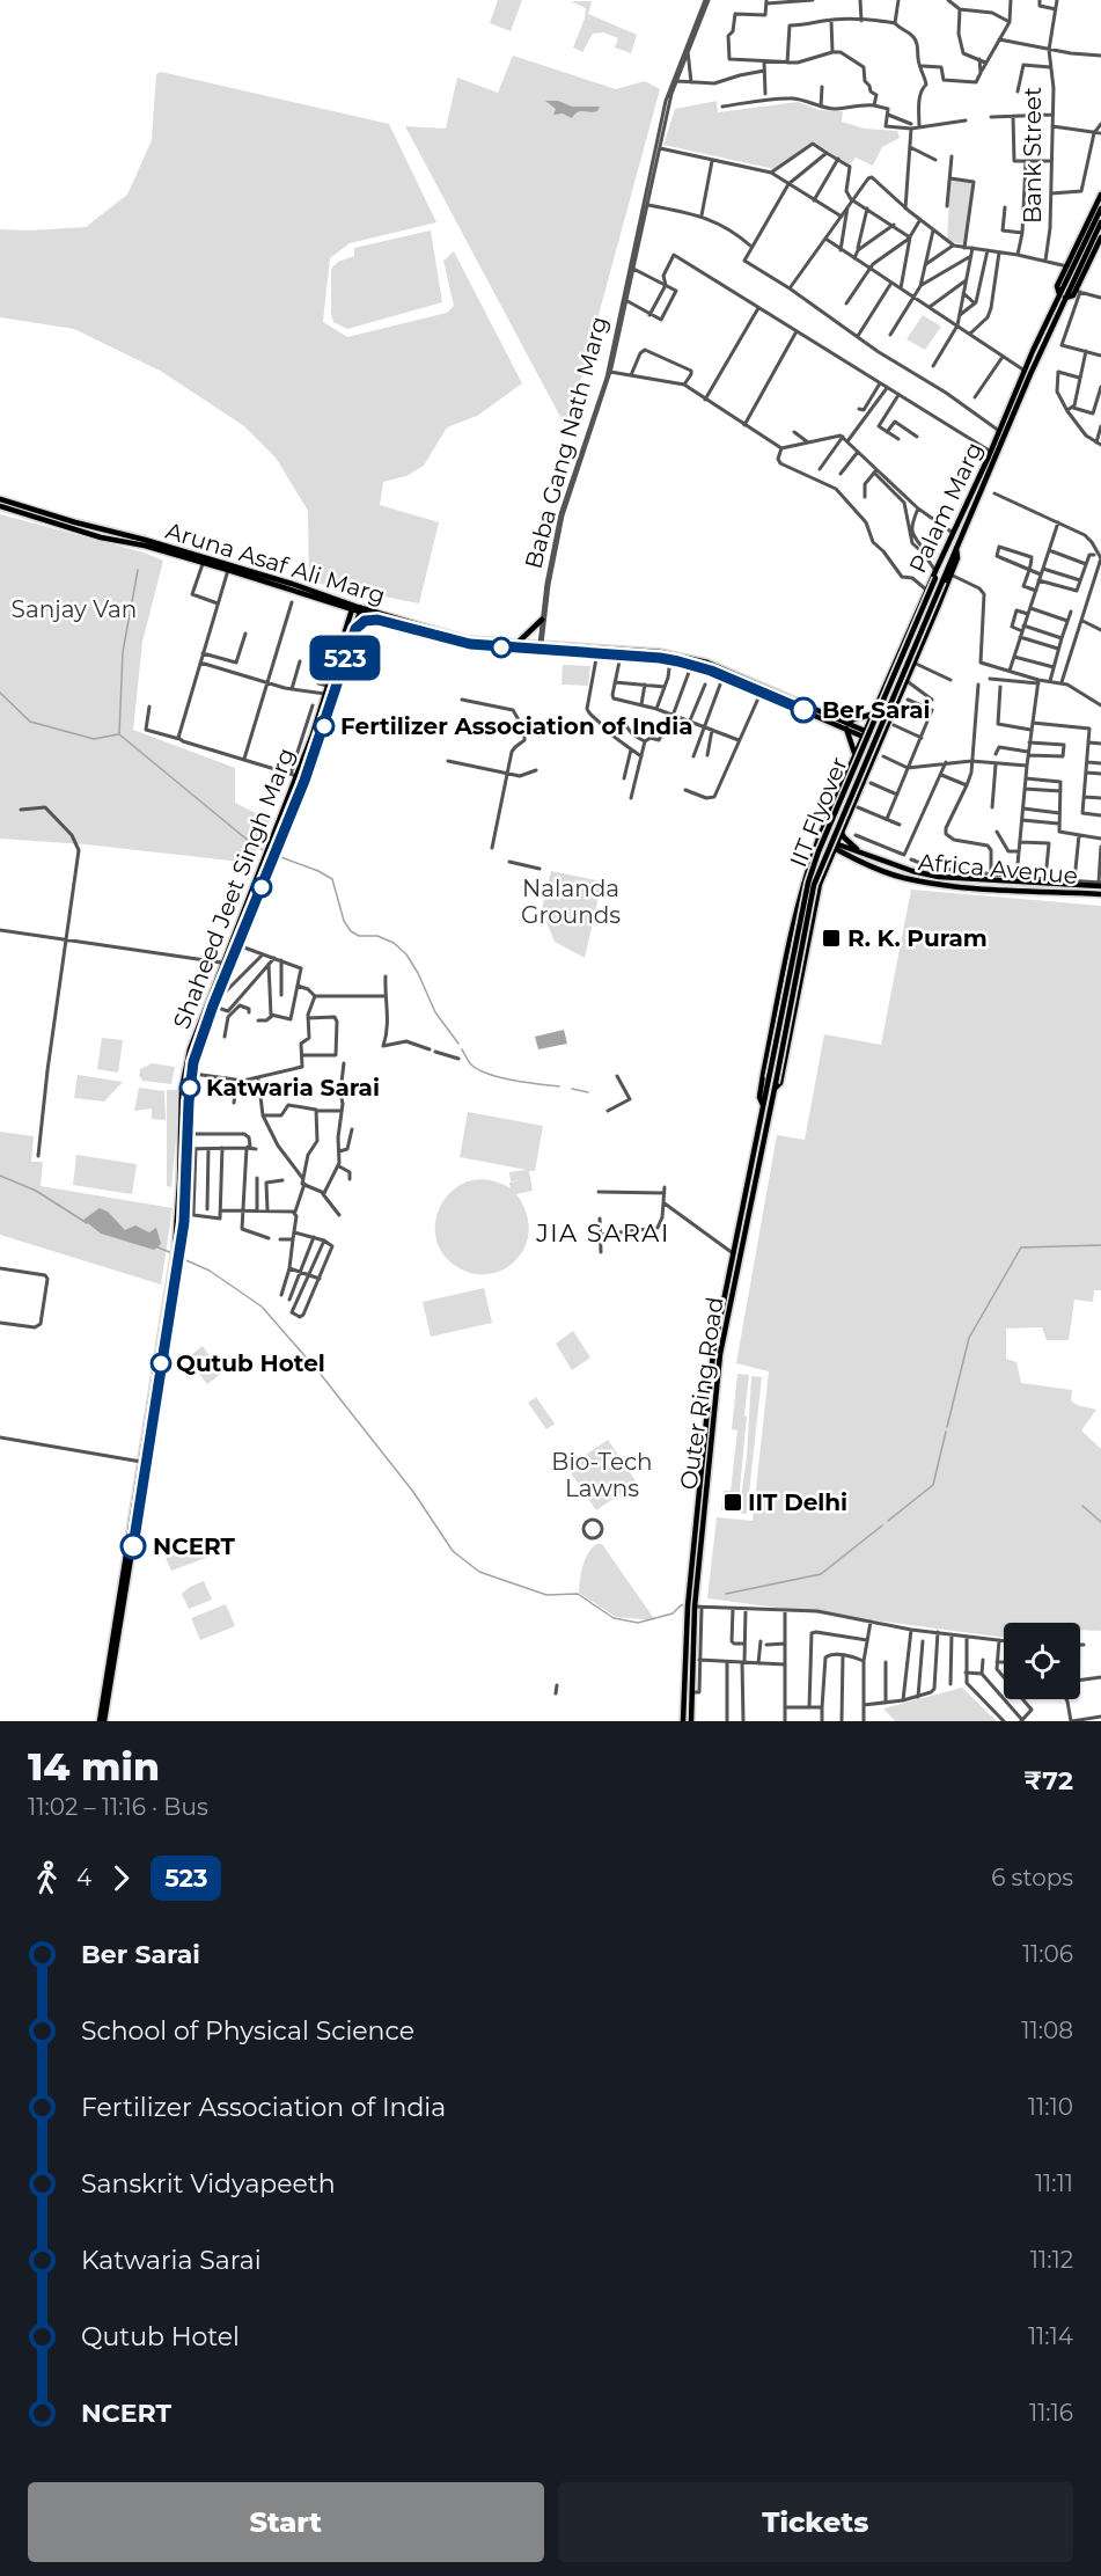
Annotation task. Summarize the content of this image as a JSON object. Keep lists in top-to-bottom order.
{
  "streets": {
    "main road": [
      "Palam Marg",
      "Aruna Asaf Ali Marg",
      "IIT Flyover",
      "Africa Avenue",
      "Shaheed Jeet Singh Marg",
      "Outer Ring Road"
    ],
    "street": ["Bank Street", "Baba Gang Nath Marg"]
  },
  "crossings": [
    ["Baba Gang Nath Marg", "Aruna Asaf Ali Marg"],
    ["Palam Marg", "IIT Flyover"],
    ["Palam Marg", "Africa Avenue"],
    ["Palam Marg", "Outer Ring Road"],
    ["Aruna Asaf Ali Marg", "Shaheed Jeet Singh Marg"],
    ["IIT Flyover", "Outer Ring Road"]
  ],
  "districts": ["JIA SARAI"],
  "parks": ["Sanjay Van", "Nalanda Grounds", "Bio-Tech Lawns"],
  "places": {
    "other": [
      "Ber Sarai",
      "Fertilizer Association of India",
      "Katwaria Sarai",
      "Qutub Hotel",
      "NCERT"
    ],
    "transit": ["R. K. Puram", "IIT Delhi"]
  },
  "lines": ["bus line 523"],
  "page": {
    "on_map": "523",
    "heading": ["14 min", "11:02 – 11:16 · Bus", "₹72"],
    "legs": ["4", "523", "6 stops"],
    "list": [
      {
        "name": "Ber Sarai",
        "value": "11:06"
      },
      {
        "name": "School of Physical Science",
        "value": "11:08"
      },
      {
        "name": "Fertilizer Association of India",
        "value": "11:10"
      },
      {
        "name": "Sanskrit Vidyapeeth",
        "value": "11:11"
      },
      {
        "name": "Katwaria Sarai",
        "value": "11:12"
      },
      {
        "name": "Qutub Hotel",
        "value": "11:14"
      },
      {
        "name": "NCERT",
        "value": "11:16"
      }
    ],
    "buttons": ["Start", "Tickets"]
  }
}
